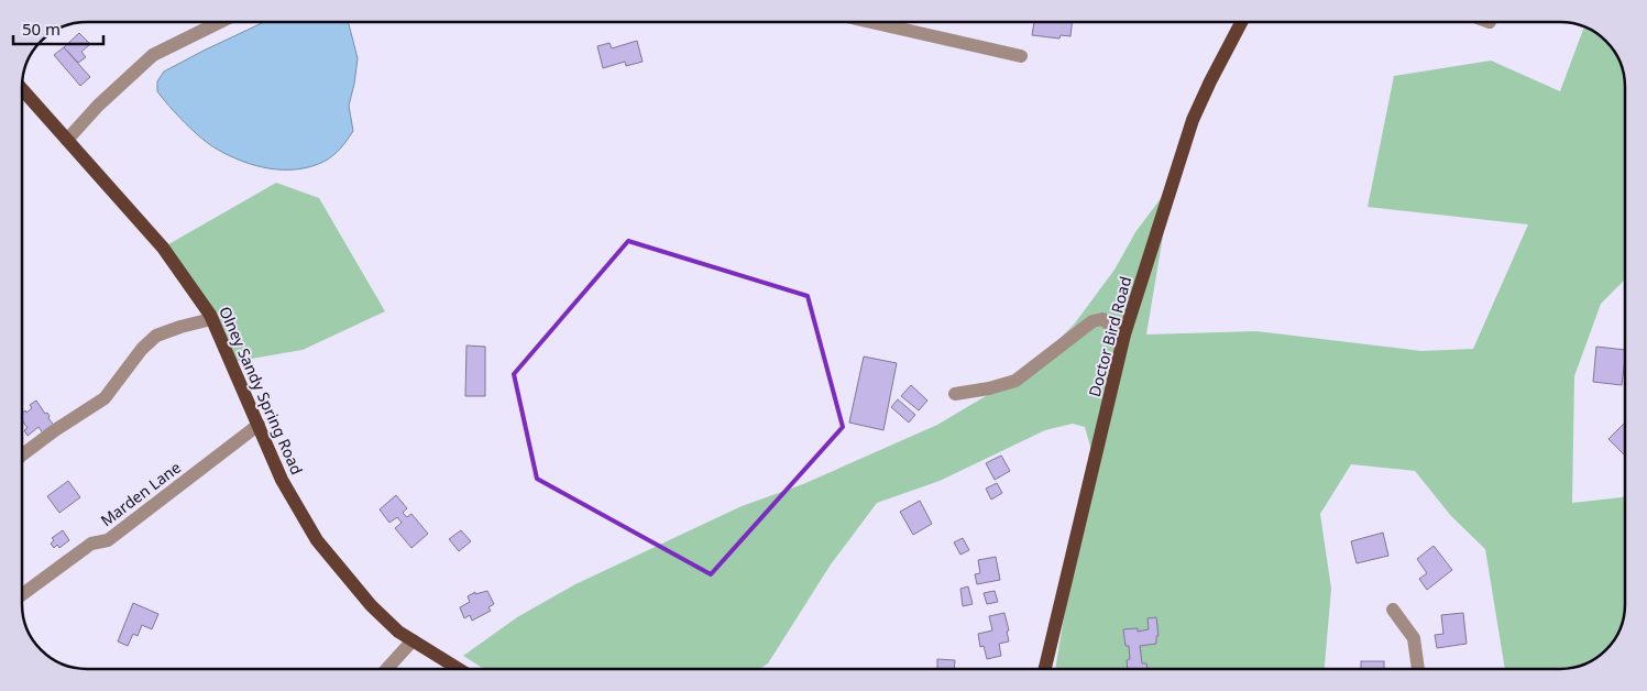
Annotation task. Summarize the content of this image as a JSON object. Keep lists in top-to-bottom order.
{
  "streets": {
    "main road": ["Doctor Bird Road", "Olney Sandy Spring Road"],
    "street": ["Marden Lane"]
  },
  "crossings": [
    ["Olney Sandy Spring Road", "Marden Lane"]
  ],
  "scale_bar": "50 m"
}
